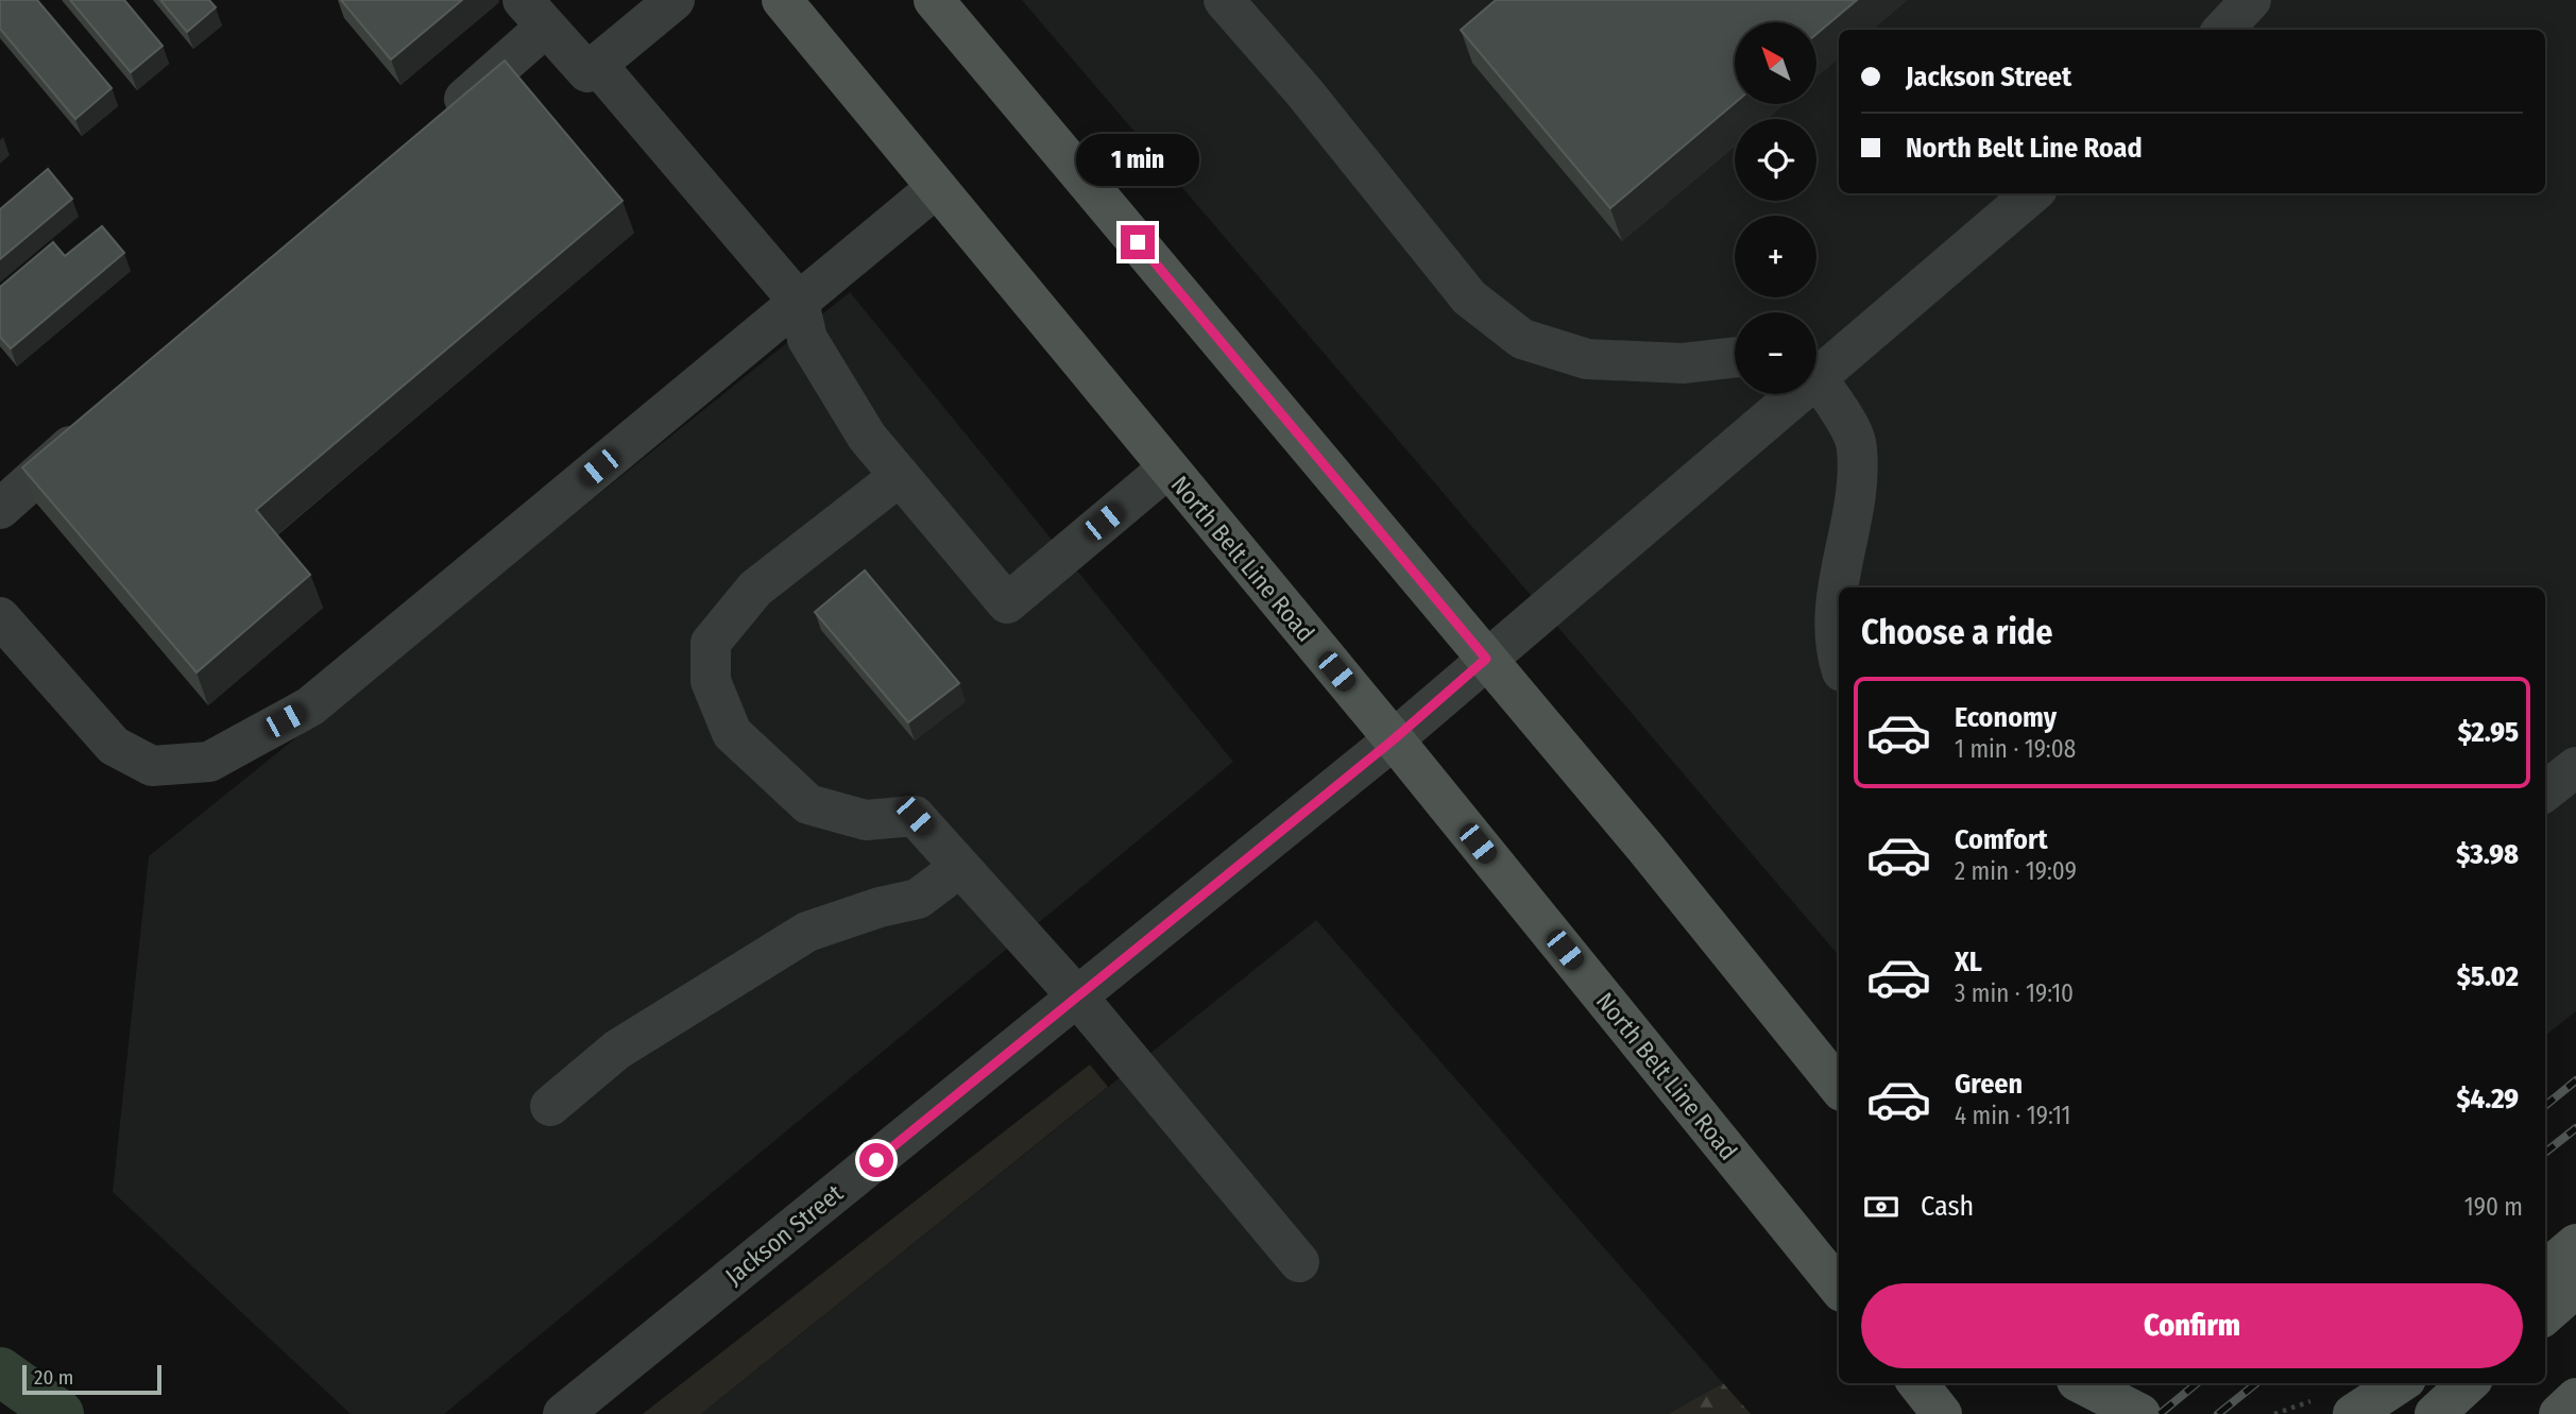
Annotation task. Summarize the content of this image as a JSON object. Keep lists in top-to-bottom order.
{
  "streets": {
    "main road": ["North Belt Line Road"],
    "street": ["Jackson Street"]
  },
  "crossings": [
    ["North Belt Line Road", "Jackson Street"]
  ],
  "scale_bar": "20 m",
  "north": "top left",
  "page": {
    "map_buttons": ["+", "−"],
    "banner": ["Jackson Street", "North Belt Line Road"],
    "bubble": "1 min",
    "heading": "Choose a ride",
    "list": [
      {
        "name": "Economy",
        "note": "1 min · 19:08",
        "value": "$2.95"
      },
      {
        "name": "Comfort",
        "note": "2 min · 19:09",
        "value": "$3.98"
      },
      {
        "name": "XL",
        "note": "3 min · 19:10",
        "value": "$5.02"
      },
      {
        "name": "Green",
        "note": "4 min · 19:11",
        "value": "$4.29"
      }
    ],
    "pay": ["Cash", "190 m"],
    "buttons": "Confirm",
    "scale": "20 m"
  }
}
